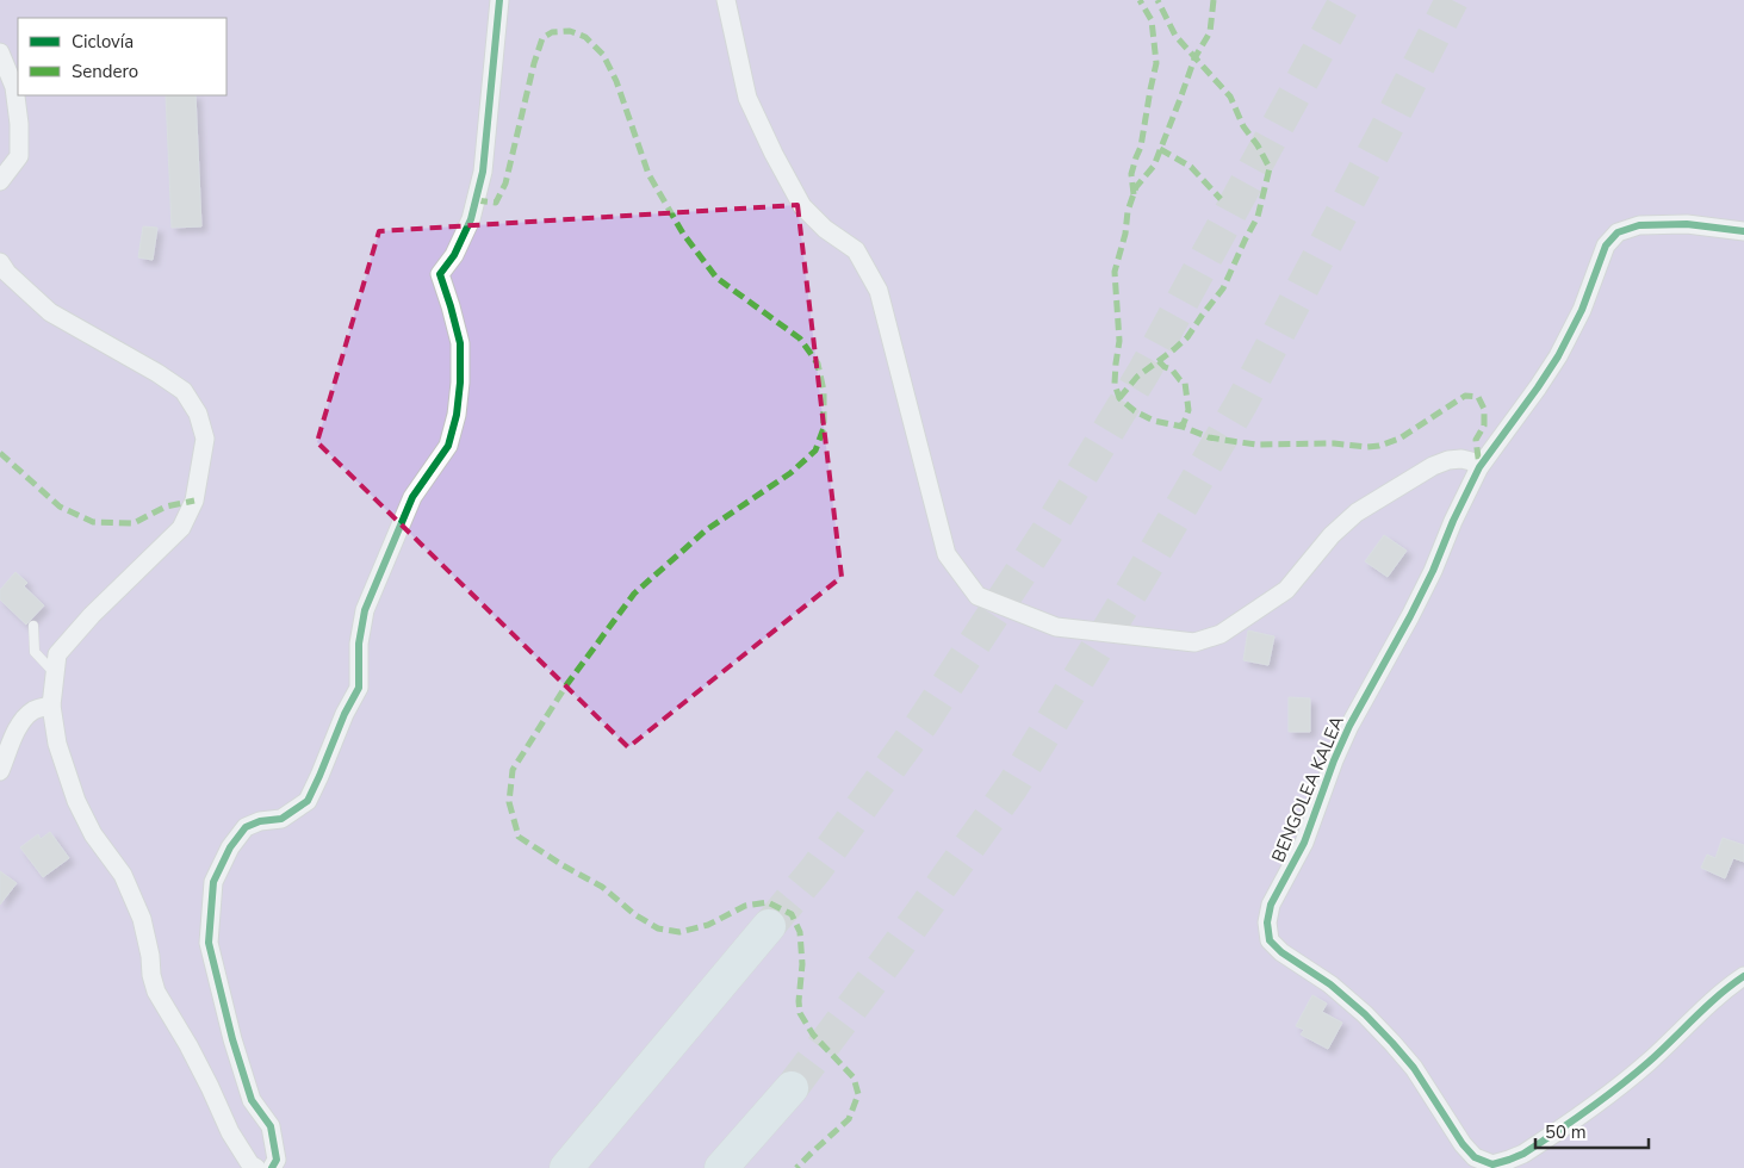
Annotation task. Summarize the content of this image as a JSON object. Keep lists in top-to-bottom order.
{
  "streets": {
    "street": ["BENGOLEA KALEA"]
  },
  "legend": ["Ciclovía", "Sendero"],
  "scale_bar": "50 m"
}
